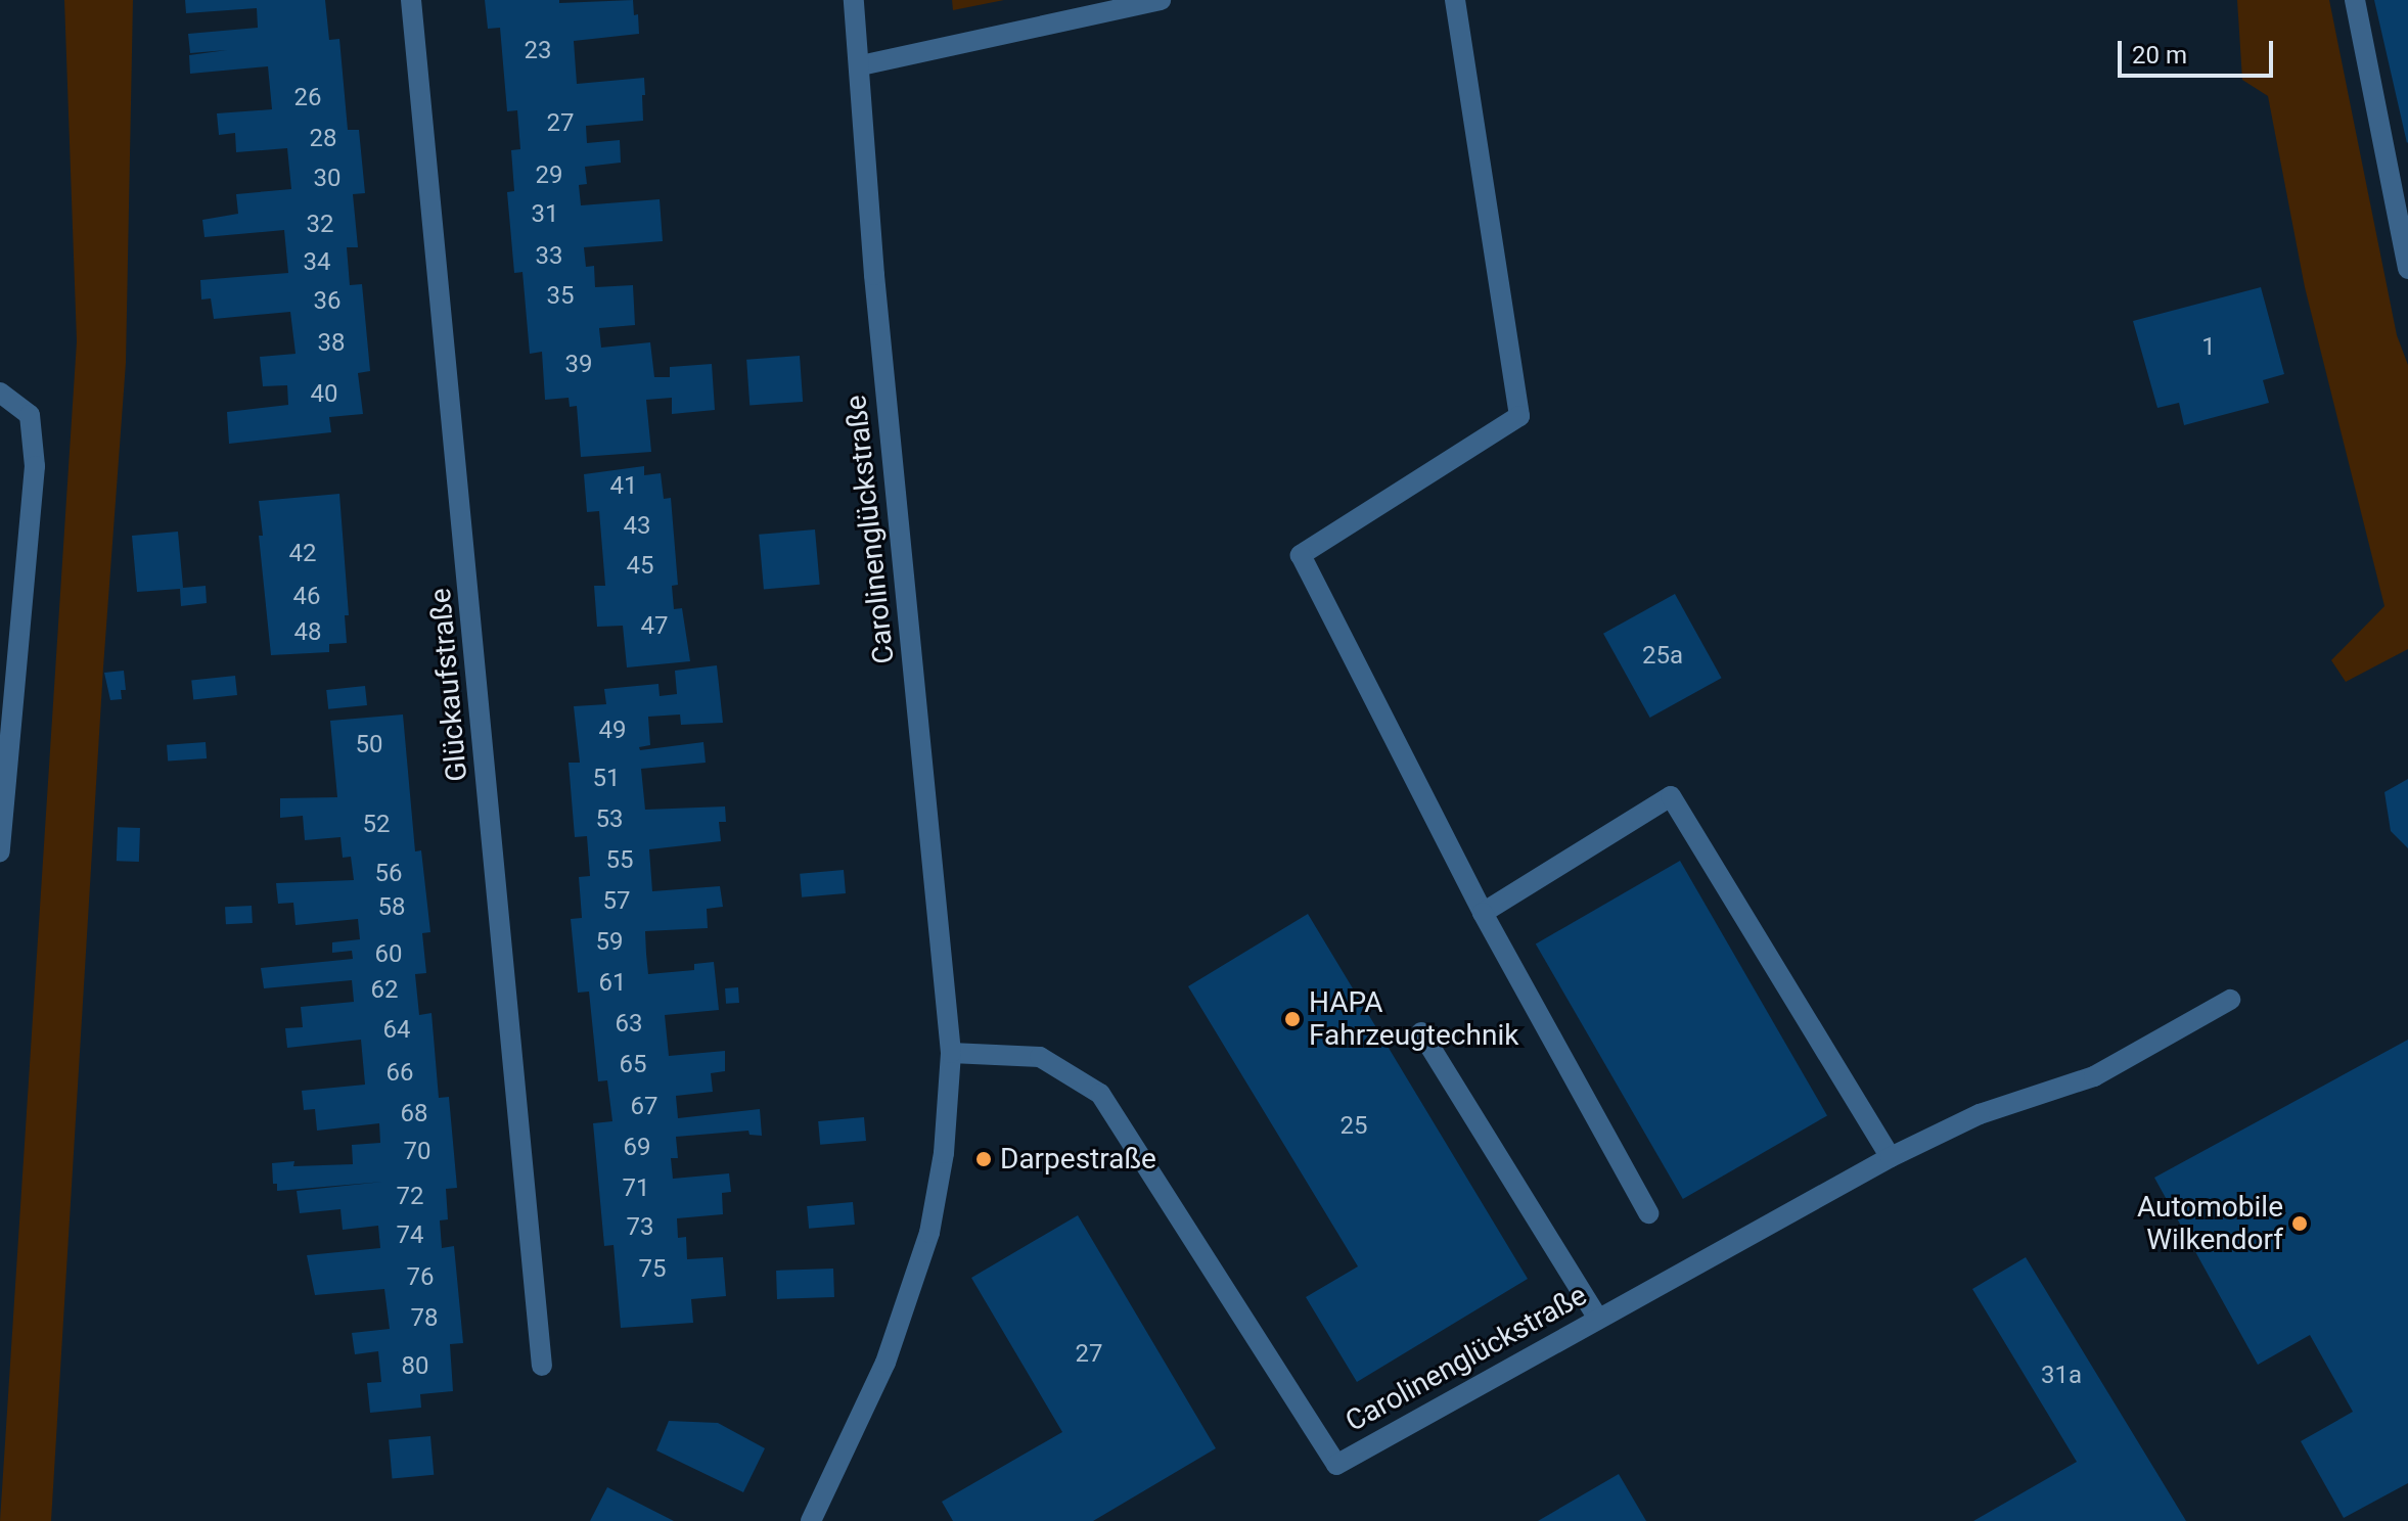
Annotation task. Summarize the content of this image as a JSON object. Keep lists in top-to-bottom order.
{
  "streets": {
    "street": ["Carolinenglückstraße", "Glückaufstraße"]
  },
  "places": ["HAPA Fahrzeugtechnik", "Darpestraße", "Automobile Wilkendorf"],
  "house_numbers": [
    "23",
    "26",
    "27",
    "28",
    "29",
    "30",
    "31",
    "32",
    "33",
    "34",
    "35",
    "36",
    "38",
    "1",
    "39",
    "40",
    "41",
    "43",
    "42",
    "45",
    "46",
    "47",
    "48",
    "25a",
    "49",
    "50",
    "51",
    "53",
    "52",
    "55",
    "56",
    "57",
    "58",
    "59",
    "60",
    "61",
    "62",
    "63",
    "64",
    "65",
    "66",
    "67",
    "68",
    "25",
    "69",
    "70",
    "71",
    "72",
    "73",
    "74",
    "75",
    "76",
    "78",
    "27",
    "80",
    "31a"
  ],
  "scale_bar": "20 m"
}
